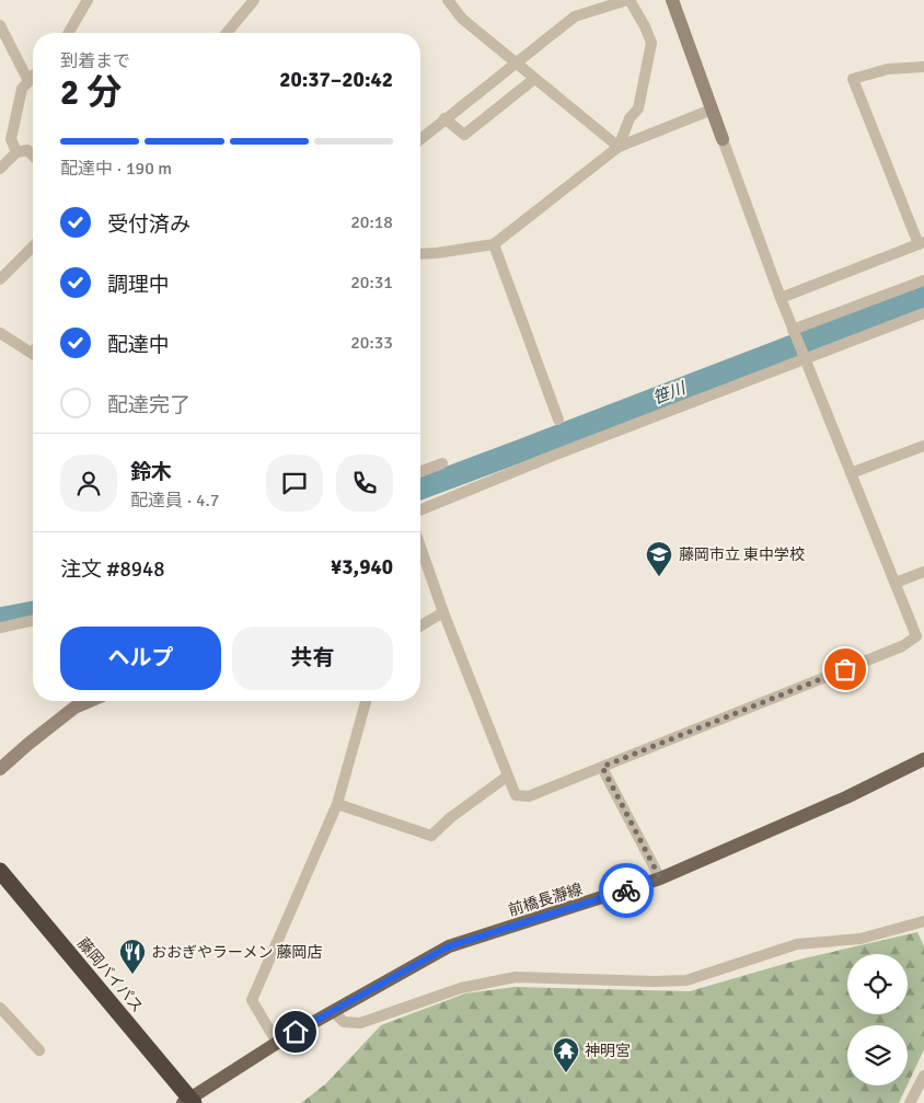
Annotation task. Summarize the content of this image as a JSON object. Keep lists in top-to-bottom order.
{
  "streets": {
    "highway": ["藤岡バイパス"],
    "main road": ["前橋長瀞線"]
  },
  "crossings": [
    ["前橋長瀞線", "藤岡バイパス"]
  ],
  "water": ["笹川"],
  "places": {
    "school or university": ["藤岡市立 東中学校"],
    "restaurant": ["おおぎやラーメン 藤岡店"],
    "temple": ["神明宮"]
  },
  "page": {
    "heading": ["2 分", "到着まで", "20:37–20:42"],
    "panel": [
      "鈴木",
      "配達員 · 4.7",
      "注文 #8948",
      "¥3,940"
    ],
    "bar": "配達中 · 190 m",
    "list": [
      ["受付済み", "20:18"],
      ["調理中", "20:31"],
      ["配達中", "20:33"],
      "配達完了"
    ],
    "buttons": ["ヘルプ", "共有"]
  }
}
